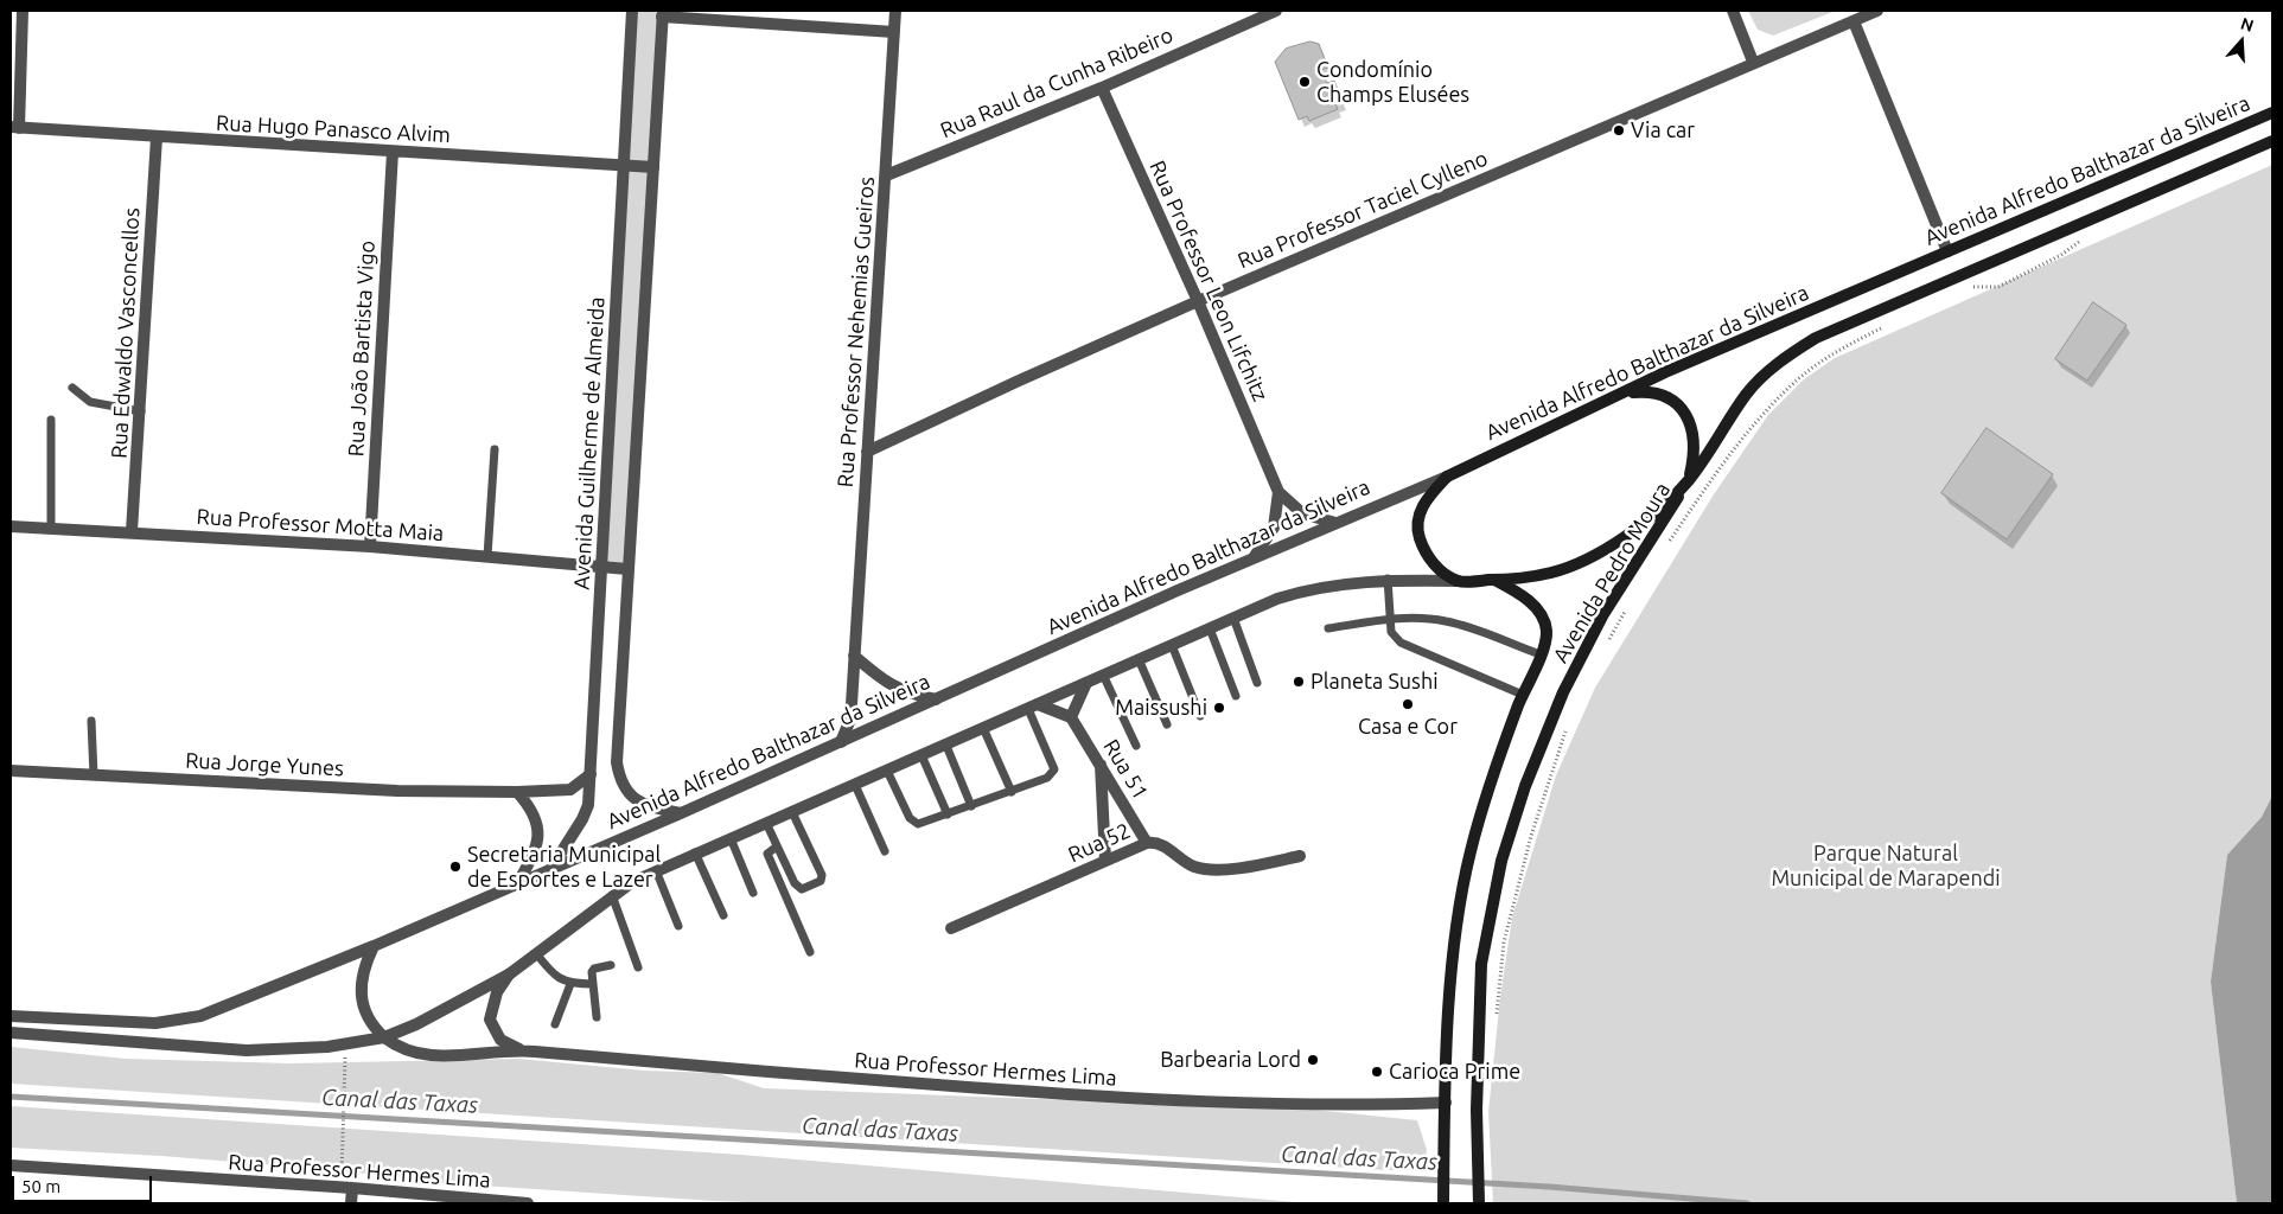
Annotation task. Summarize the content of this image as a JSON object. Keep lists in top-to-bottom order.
{
  "streets": {
    "main road": ["Avenida Alfredo Balthazar da Silveira", "Avenida Pedro Moura"],
    "street": [
      "Rua Raul da Cunha Ribeiro",
      "Rua Hugo Panasco Alvim",
      "Rua Professor Taciel Cylleno",
      "Rua Professor Leon Lifchitz",
      "Rua Professor Nehemias Gueiros",
      "Rua Edwaldo Vasconcellos",
      "Rua João Bartista Vigo",
      "Avenida Guilherme de Almeida",
      "Rua Professor Motta Maia",
      "Rua Jorge Yunes",
      "Rua 51",
      "Rua 52",
      "Rua Professor Hermes Lima"
    ]
  },
  "crossings": [
    ["Rua Raul da Cunha Ribeiro", "Rua Professor Leon Lifchitz"],
    ["Rua Raul da Cunha Ribeiro", "Rua Professor Nehemias Gueiros"],
    ["Rua Hugo Panasco Alvim", "Rua Edwaldo Vasconcellos"],
    ["Rua Hugo Panasco Alvim", "Rua João Bartista Vigo"],
    ["Rua Hugo Panasco Alvim", "Avenida Guilherme de Almeida"],
    ["Avenida Alfredo Balthazar da Silveira", "Rua Professor Leon Lifchitz"],
    ["Avenida Alfredo Balthazar da Silveira", "Rua Professor Nehemias Gueiros"],
    ["Avenida Alfredo Balthazar da Silveira", "Avenida Guilherme de Almeida"],
    ["Rua Professor Taciel Cylleno", "Rua Professor Leon Lifchitz"],
    ["Rua Professor Taciel Cylleno", "Rua Professor Nehemias Gueiros"],
    ["Rua Edwaldo Vasconcellos", "Rua Professor Motta Maia"],
    ["Rua João Bartista Vigo", "Rua Professor Motta Maia"],
    ["Avenida Guilherme de Almeida", "Rua Professor Motta Maia"],
    ["Avenida Guilherme de Almeida", "Rua Jorge Yunes"],
    ["Avenida Pedro Moura", "Rua Professor Hermes Lima"],
    ["Rua 51", "Rua 52"]
  ],
  "water": ["Canal das Taxas"],
  "parks": ["Parque Natural Municipal de Marapendi"],
  "places": [
    "Condomínio Champs Elusées",
    "Via car",
    "Planeta Sushi",
    "Casa e Cor",
    "Maissushi",
    "Secretaria Municipal de Esportes e Lazer",
    "Barbearia Lord",
    "Carioca Prime"
  ],
  "scale_bar": "50 m",
  "north": "top"
}
